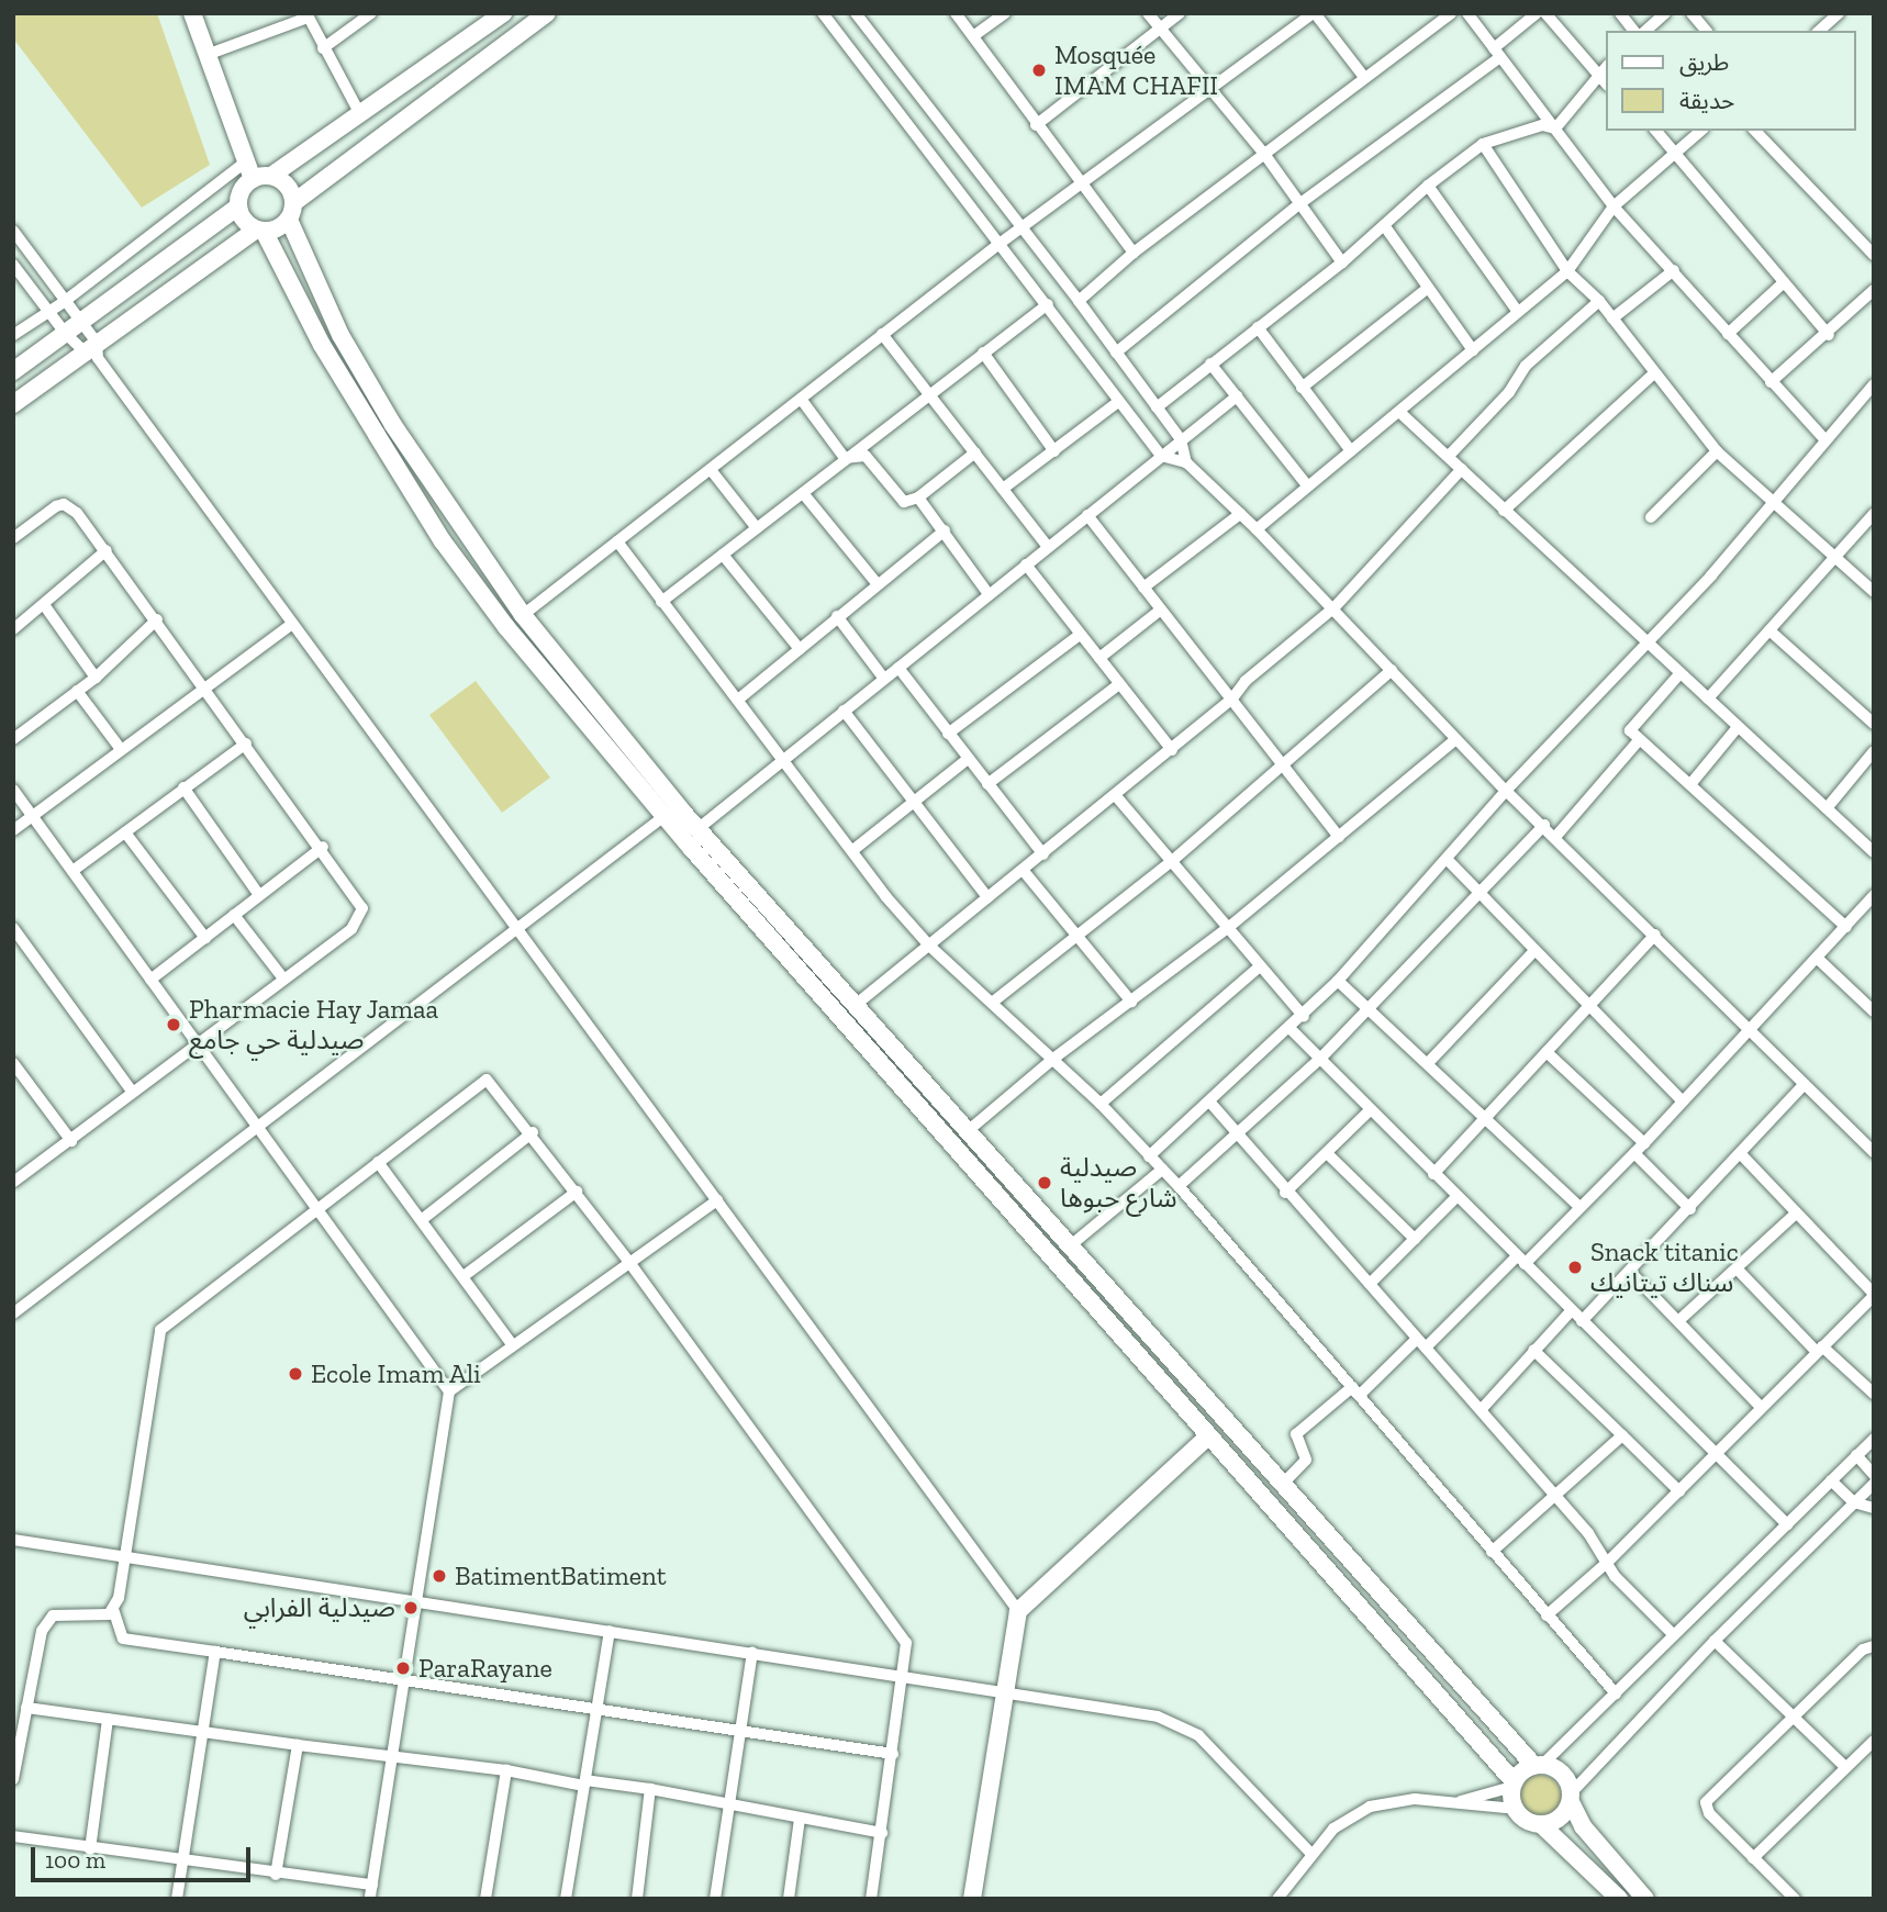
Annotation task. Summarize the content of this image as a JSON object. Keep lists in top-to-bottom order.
{
  "places": [
    "Mosquée IMAM CHAFII",
    "Pharmacie Hay Jamaa صيدلية حي جامع",
    "صيدلية شارع حبوها",
    "Snack titanic سناك تيتانيك",
    "Ecole Imam Ali",
    "BatimentBatiment",
    "صيدلية الفرابي",
    "ParaRayane"
  ],
  "legend": ["طريق", "حديقة"],
  "scale_bar": "100 m"
}
